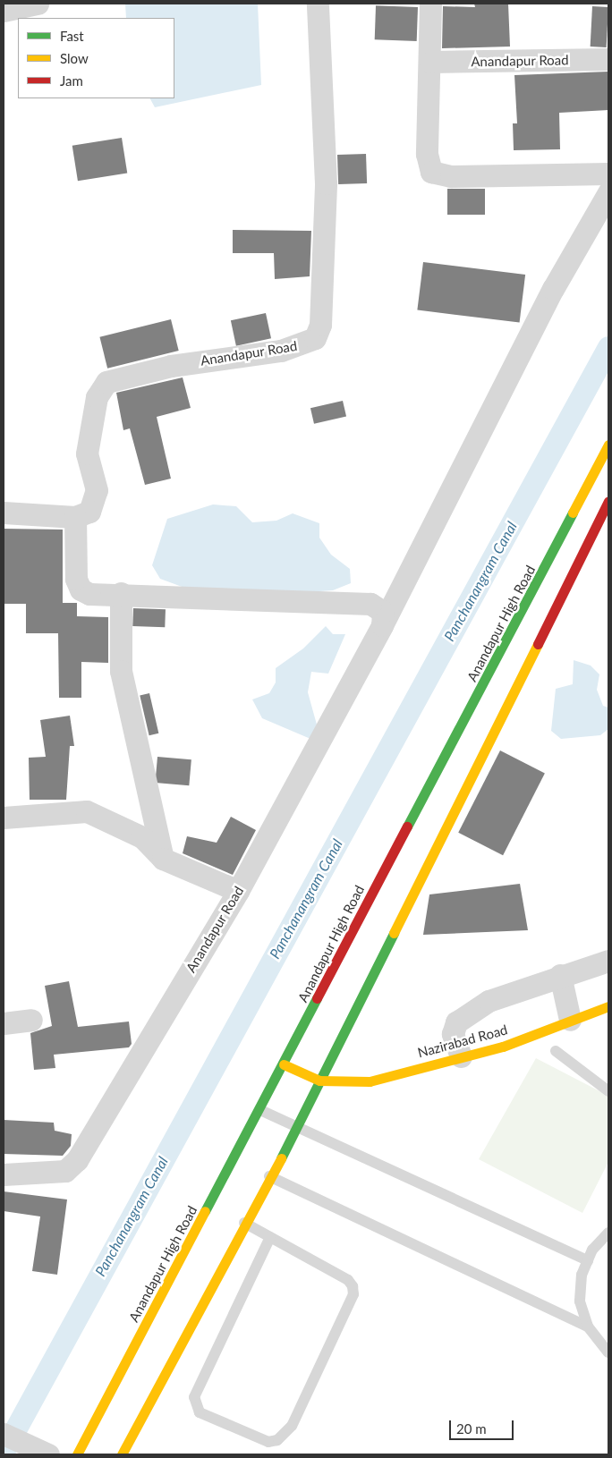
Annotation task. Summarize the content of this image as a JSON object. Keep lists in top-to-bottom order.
{
  "streets": {
    "main road": ["Anandapur High Road", "Nazirabad Road"],
    "street": ["Anandapur Road"]
  },
  "water": ["Panchanangram Canal"],
  "legend": ["Fast", "Slow", "Jam"],
  "scale_bar": "20 m"
}
